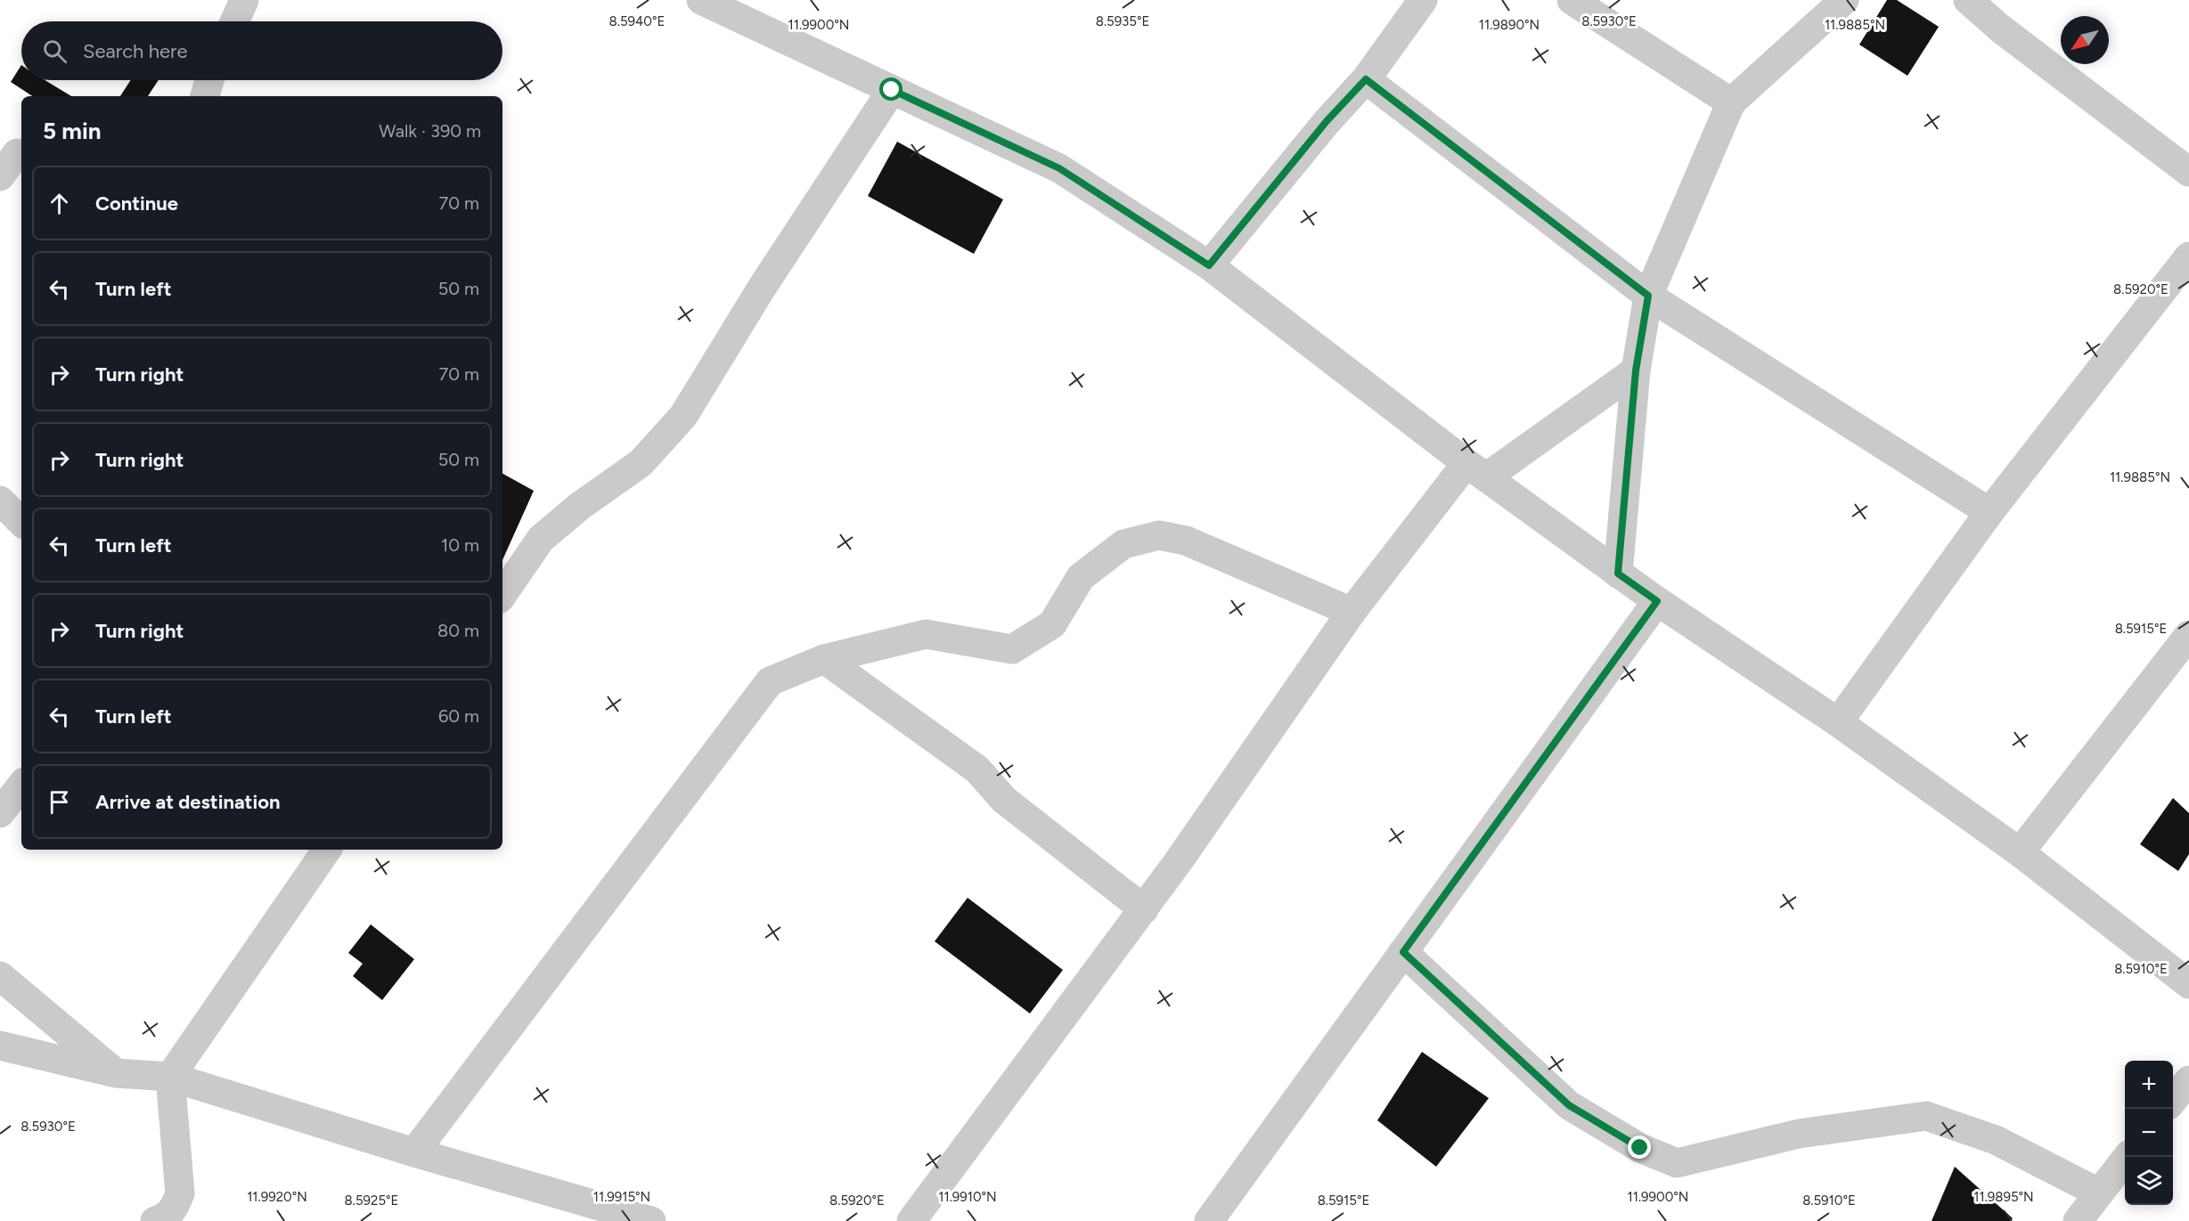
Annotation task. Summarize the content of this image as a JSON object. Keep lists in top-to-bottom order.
{
  "north": "bottom left",
  "page": {
    "search": "Search here",
    "heading": ["5 min", "Walk · 390 m"],
    "list": [
      ["Continue", "70 m"],
      ["Turn left", "50 m"],
      ["Turn right", "70 m"],
      ["Turn right", "50 m"],
      ["Turn left", "10 m"],
      ["Turn right", "80 m"],
      ["Turn left", "60 m"],
      "Arrive at destination"
    ],
    "map_buttons": ["+", "−"]
  },
  "coordinates": [
    "8.5935°E",
    "8.5930°E",
    "8.5940°E",
    "11.9900°N",
    "11.9890°N",
    "11.9885°N",
    "8.5920°E",
    "8.5915°E",
    "8.5910°E",
    "11.9920°N",
    "11.9915°N",
    "11.9910°N",
    "11.9895°N",
    "8.5925°E"
  ]
}
